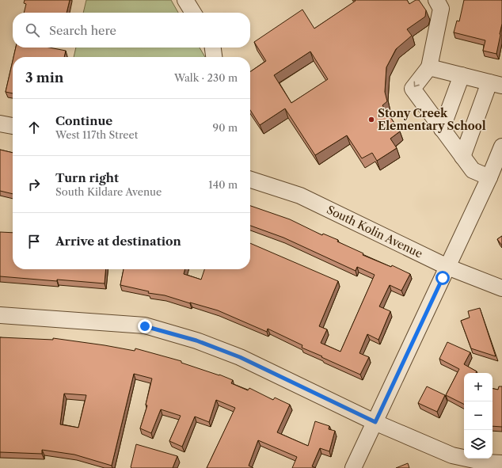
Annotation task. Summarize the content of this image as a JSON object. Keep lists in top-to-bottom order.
{
  "streets": {
    "street": ["South Kolin Avenue"]
  },
  "places": ["Stony Creek Elementary School"],
  "page": {
    "search": "Search here",
    "heading": ["3 min", "Walk · 230 m"],
    "list": [
      ["Continue", "West 117th Street", "90 m"],
      ["Turn right", "South Kildare Avenue", "140 m"],
      "Arrive at destination"
    ],
    "map_buttons": ["+", "−"]
  }
}
